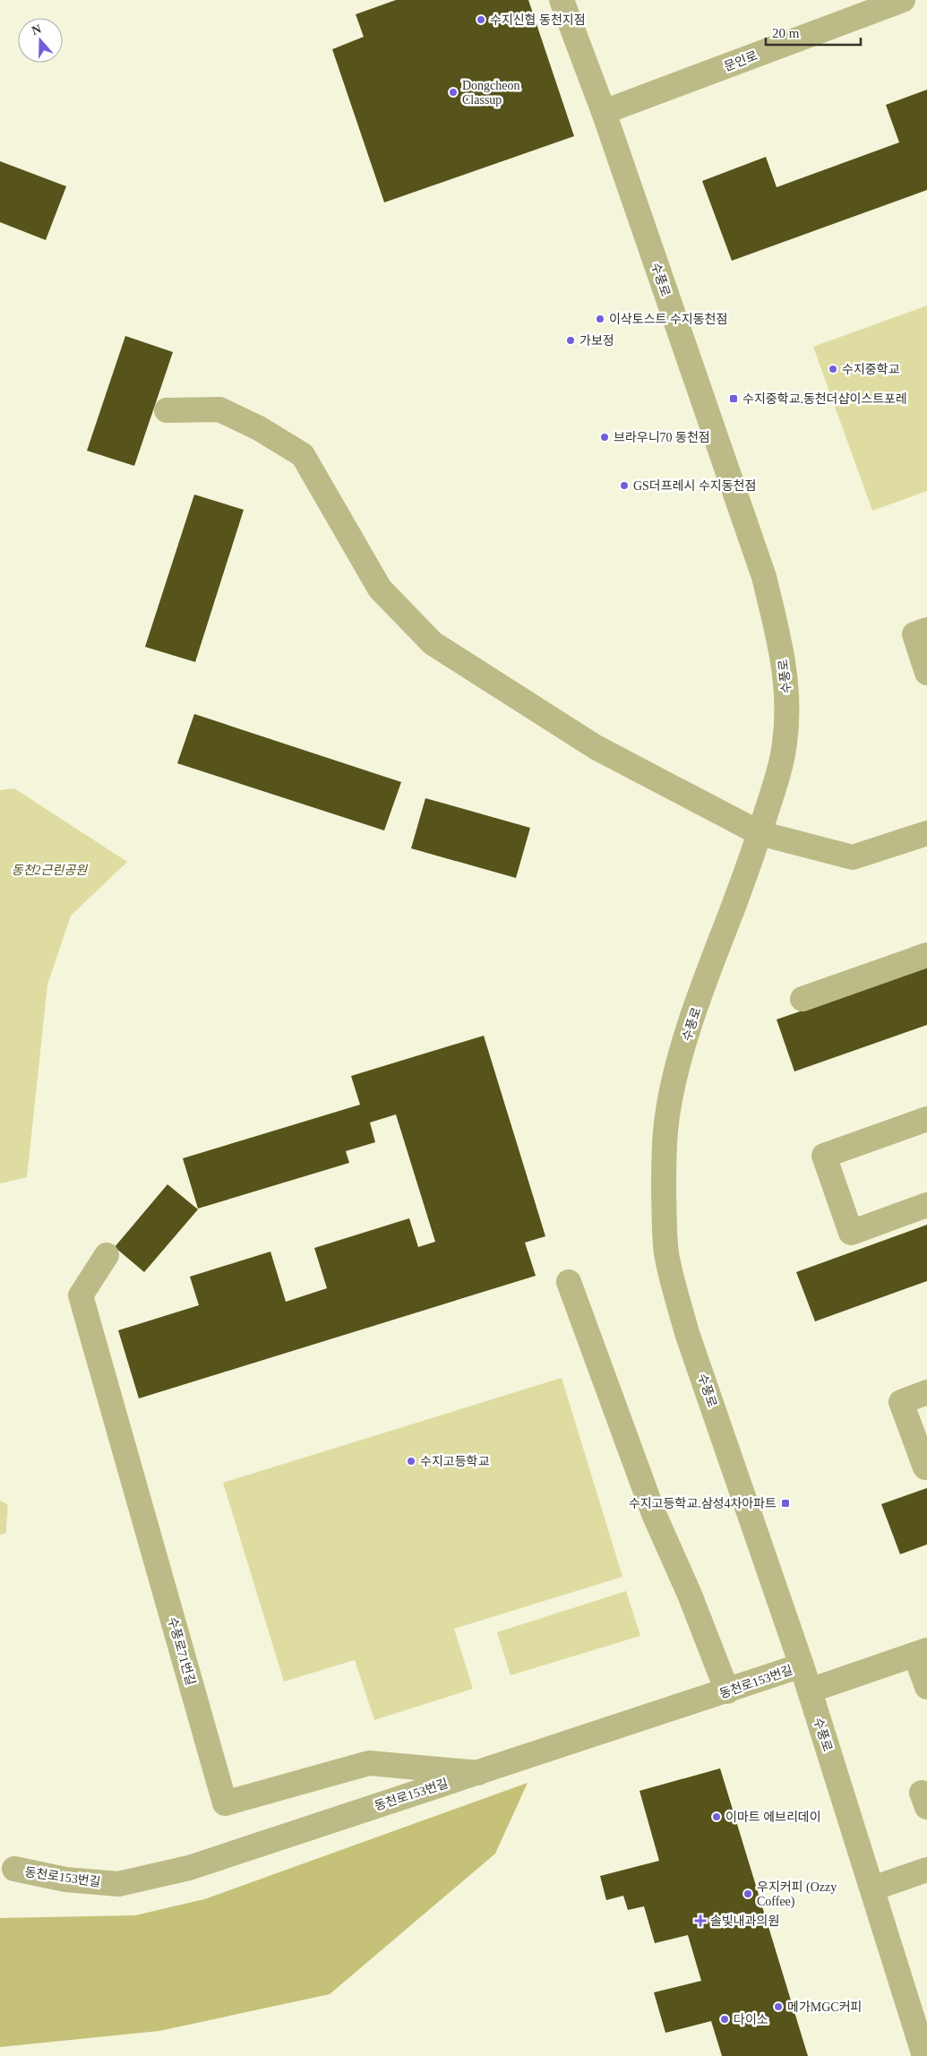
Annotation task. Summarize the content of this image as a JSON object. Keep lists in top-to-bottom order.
{
  "streets": {
    "street": [
      "문인로",
      "수풍로",
      "수풍로71번길",
      "동천로153번길"
    ]
  },
  "crossings": [
    ["문인로", "수풍로"],
    ["수풍로", "동천로153번길"],
    ["수풍로71번길", "동천로153번길"]
  ],
  "parks": ["동천2근린공원"],
  "places": {
    "other": [
      "수지신협 동천지점",
      "Dongcheon Classup",
      "이삭토스트 수지동천점",
      "가보정",
      "수지중학교",
      "브라우니70 동천점",
      "GS더프레시 수지동천점",
      "수지고등학교",
      "이마트 에브리데이",
      "우지커피 (Ozzy Coffee)",
      "메가MGC커피",
      "다이소"
    ],
    "transit": ["수지중학교.동천더샵이스트포레", "수지고등학교.삼성4차아파트"],
    "health": ["솔빛내과의원"]
  },
  "scale_bar": "20 m",
  "north": "top"
}
